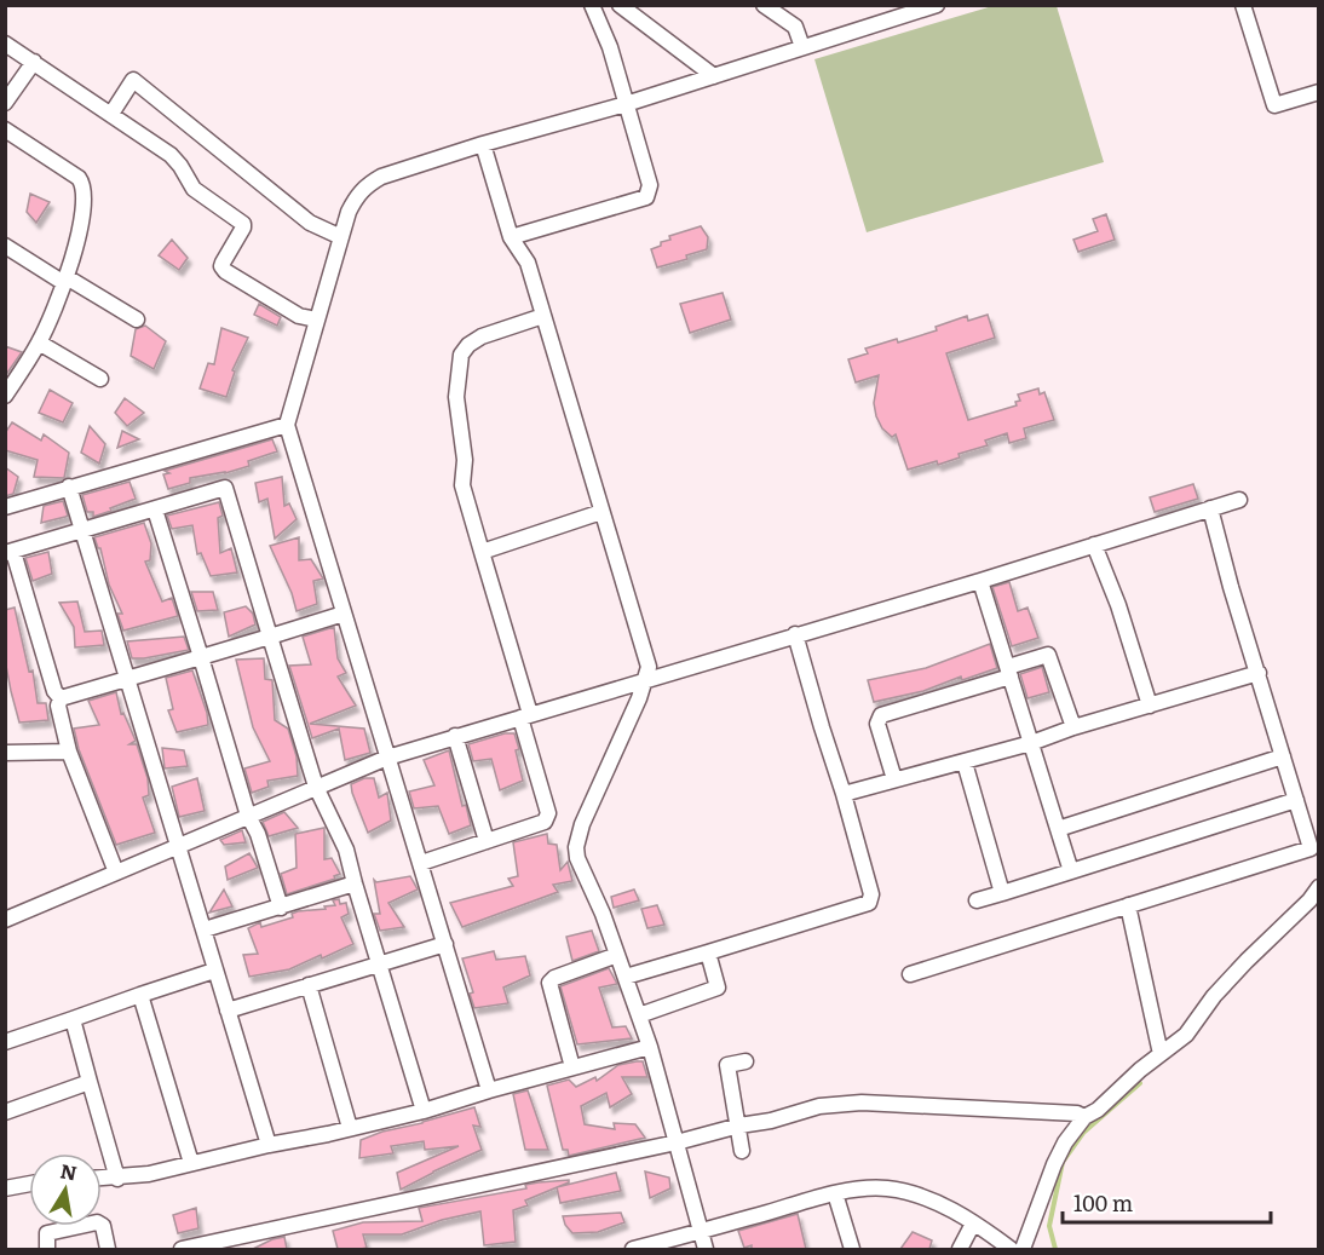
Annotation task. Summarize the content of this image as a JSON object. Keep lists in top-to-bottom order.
{
  "scale_bar": "100 m",
  "north": "top"
}
